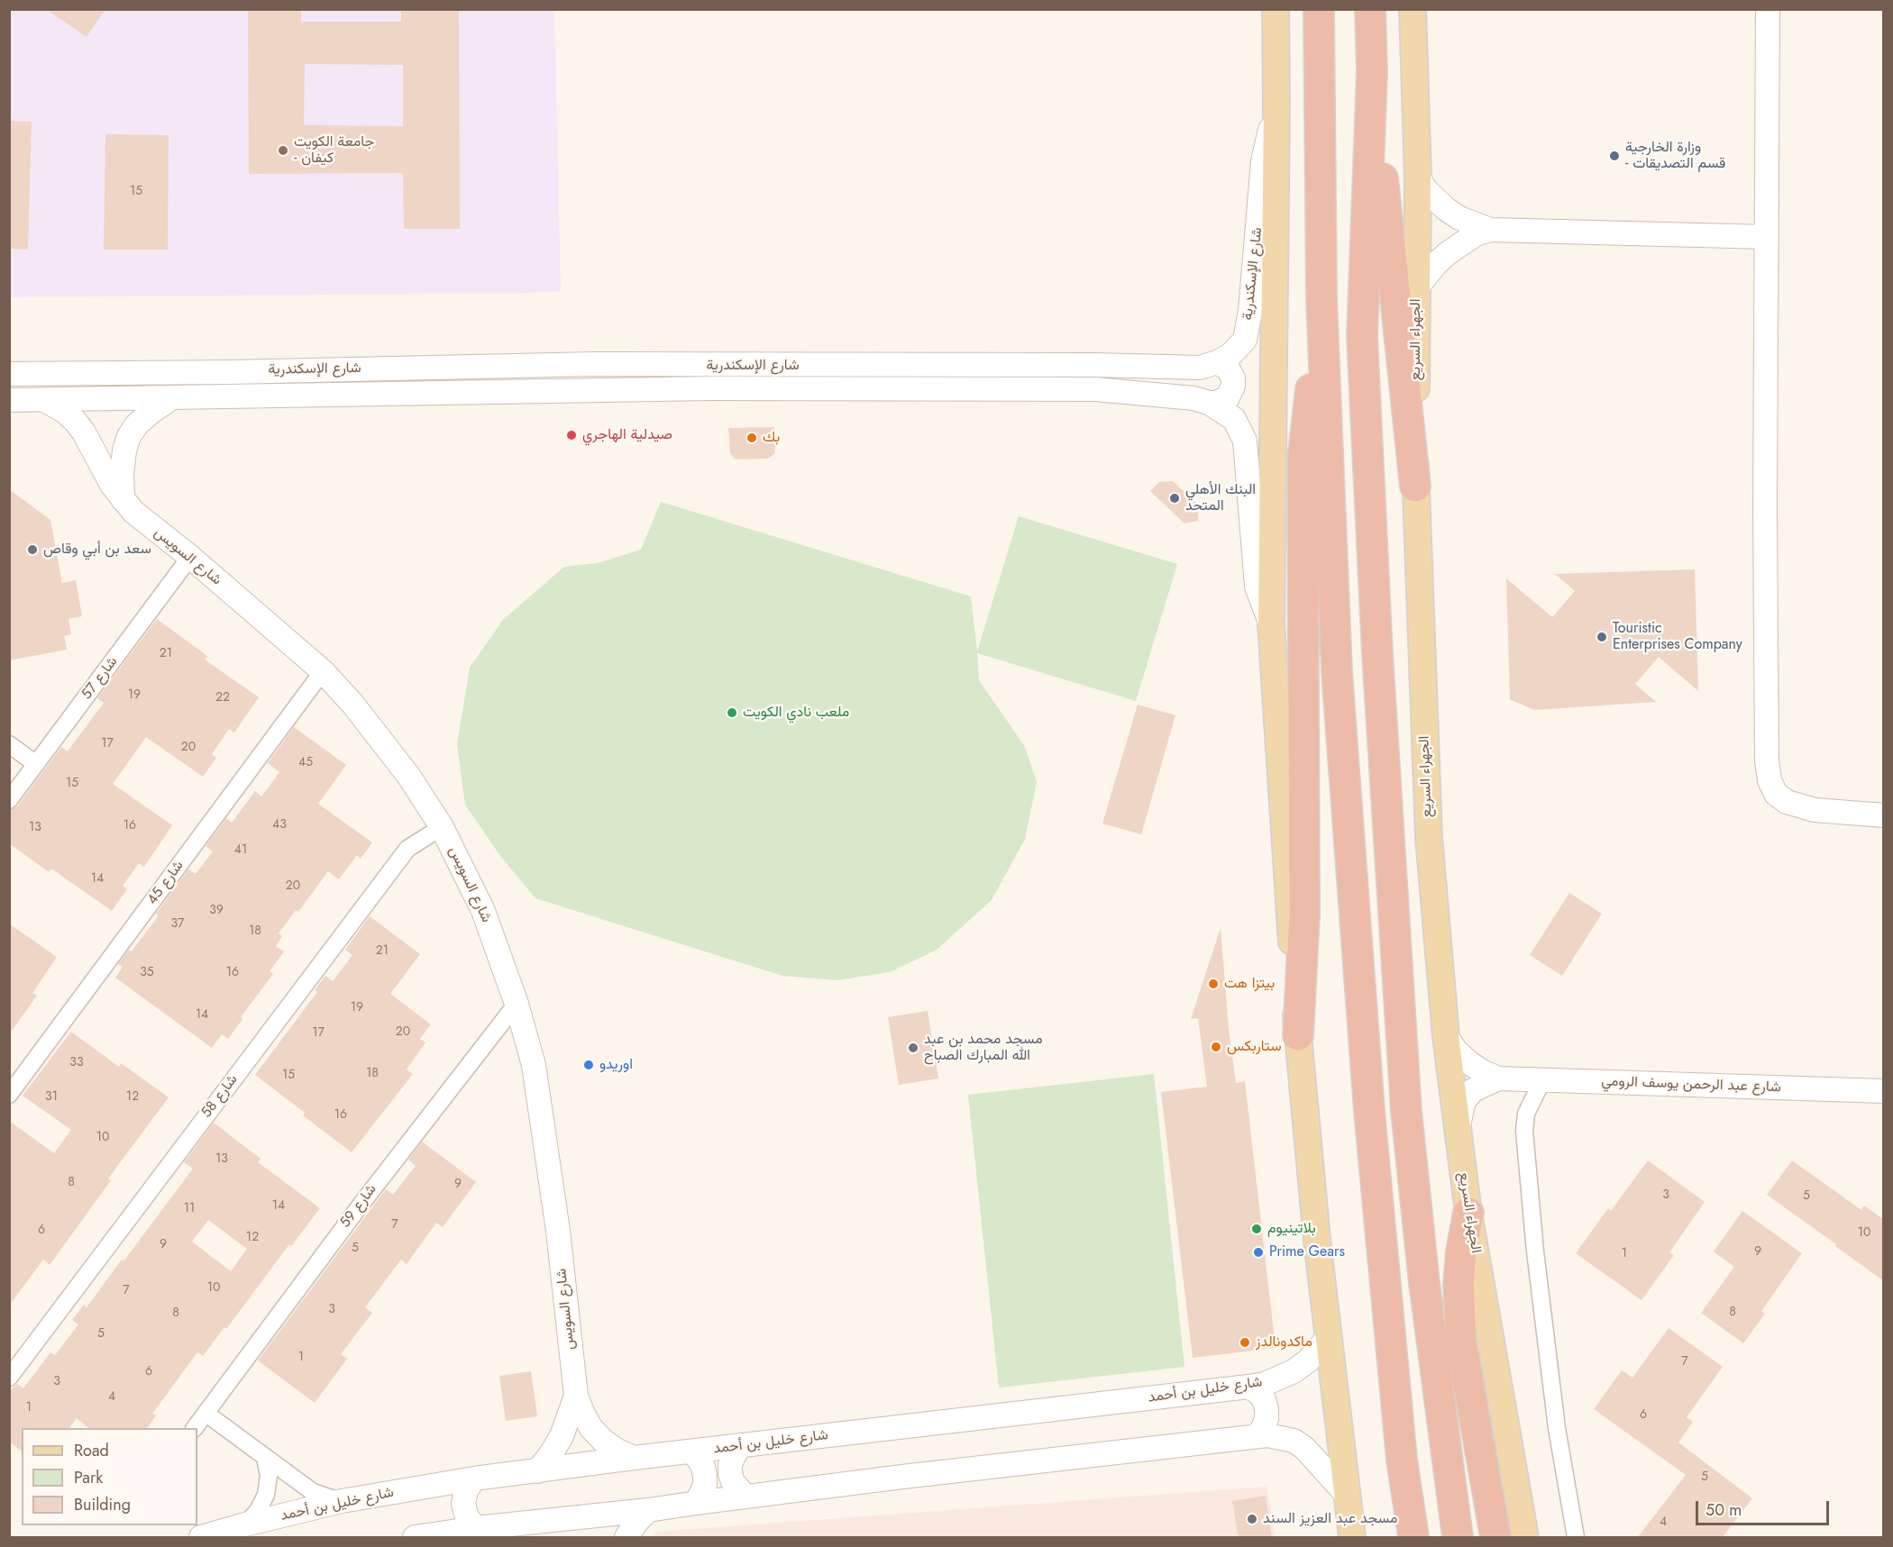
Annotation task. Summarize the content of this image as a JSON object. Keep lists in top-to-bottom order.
{
  "streets": {
    "main road": ["الجهراء السريع"],
    "street": [
      "شارع الإسكندرية",
      "شارع السويس",
      "شارع 57",
      "شارع 45",
      "شارع عبد الرحمن يوسف الرومي",
      "شارع 58",
      "شارع 59",
      "شارع خليل بن أحمد"
    ]
  },
  "crossings": [
    ["شارع الإسكندرية", "شارع السويس"],
    ["الجهراء السريع", "شارع عبد الرحمن يوسف الرومي"],
    ["شارع السويس", "شارع 57"],
    ["شارع السويس", "شارع 45"],
    ["شارع السويس", "شارع 58"],
    ["شارع السويس", "شارع 59"],
    ["شارع السويس", "شارع خليل بن أحمد"]
  ],
  "places": [
    "جامعة الكويت - كيفان",
    "وزارة الخارجية - قسم التصديقات",
    "صيدلية الهاجري",
    "بك",
    "البنك الأهلي المتحد",
    "سعد بن أبي وقاص",
    "Touristic Enterprises Company",
    "ملعب نادي الكويت",
    "بيتزا هت",
    "ستاربكس",
    "مسجد محمد بن عبد الله المبارك الصباح",
    "اوريدو",
    "بلاتينيوم",
    "Prime Gears",
    "ماكدونالدز",
    "مسجد عبد العزيز السند"
  ],
  "house_numbers": [
    "15",
    "21",
    "19",
    "22",
    "17",
    "20",
    "45",
    "15",
    "43",
    "16",
    "13",
    "41",
    "14",
    "20",
    "39",
    "37",
    "18",
    "21",
    "35",
    "16",
    "19",
    "14",
    "20",
    "17",
    "33",
    "18",
    "15",
    "31",
    "12",
    "16",
    "10",
    "13",
    "8",
    "9",
    "3",
    "5",
    "14",
    "11",
    "7",
    "6",
    "10",
    "12",
    "9",
    "5",
    "9",
    "1",
    "10",
    "7",
    "3",
    "8",
    "8",
    "5",
    "1",
    "7",
    "6",
    "3",
    "4",
    "1",
    "6",
    "5",
    "4"
  ],
  "legend": ["Road", "Park", "Building"],
  "scale_bar": "50 m"
}
